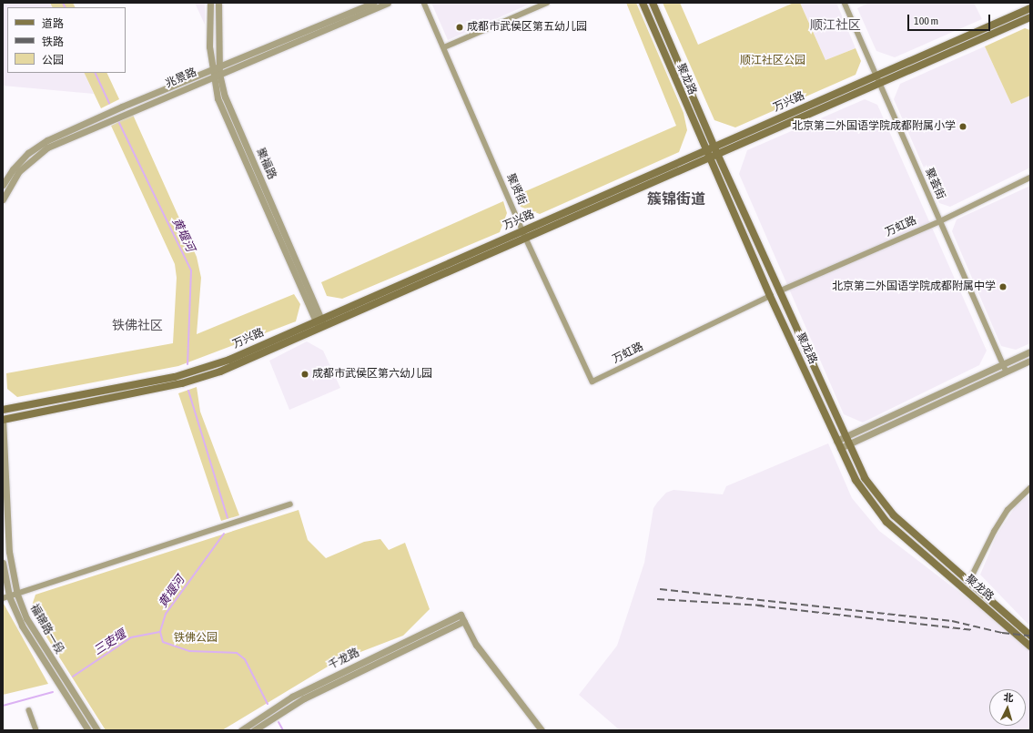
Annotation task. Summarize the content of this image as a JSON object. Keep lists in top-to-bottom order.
{
  "streets": {
    "main road": ["聚龙路", "万兴路"],
    "street": [
      "兆景路",
      "聚福路",
      "聚荟街",
      "聚贤街",
      "万虹路",
      "福锦路一段",
      "千龙路"
    ]
  },
  "crossings": [
    ["兆景路", "聚福路"],
    ["聚龙路", "万兴路"],
    ["聚龙路", "万虹路"],
    ["万兴路", "聚福路"],
    ["万兴路", "聚荟街"],
    ["万兴路", "聚贤街"],
    ["聚荟街", "万虹路"],
    ["聚贤街", "万虹路"]
  ],
  "districts": ["顺江社区", "簇锦街道", "铁佛社区"],
  "water": ["黄堰河", "三吏堰"],
  "parks": ["顺江社区公园", "铁佛公园"],
  "places": [
    "成都市武侯区第五幼儿园",
    "北京第二外国语学院成都附属小学",
    "北京第二外国语学院成都附属中学",
    "成都市武侯区第六幼儿园"
  ],
  "legend": ["道路", "铁路", "公园"],
  "scale_bar": "100 m",
  "north": "top"
}
